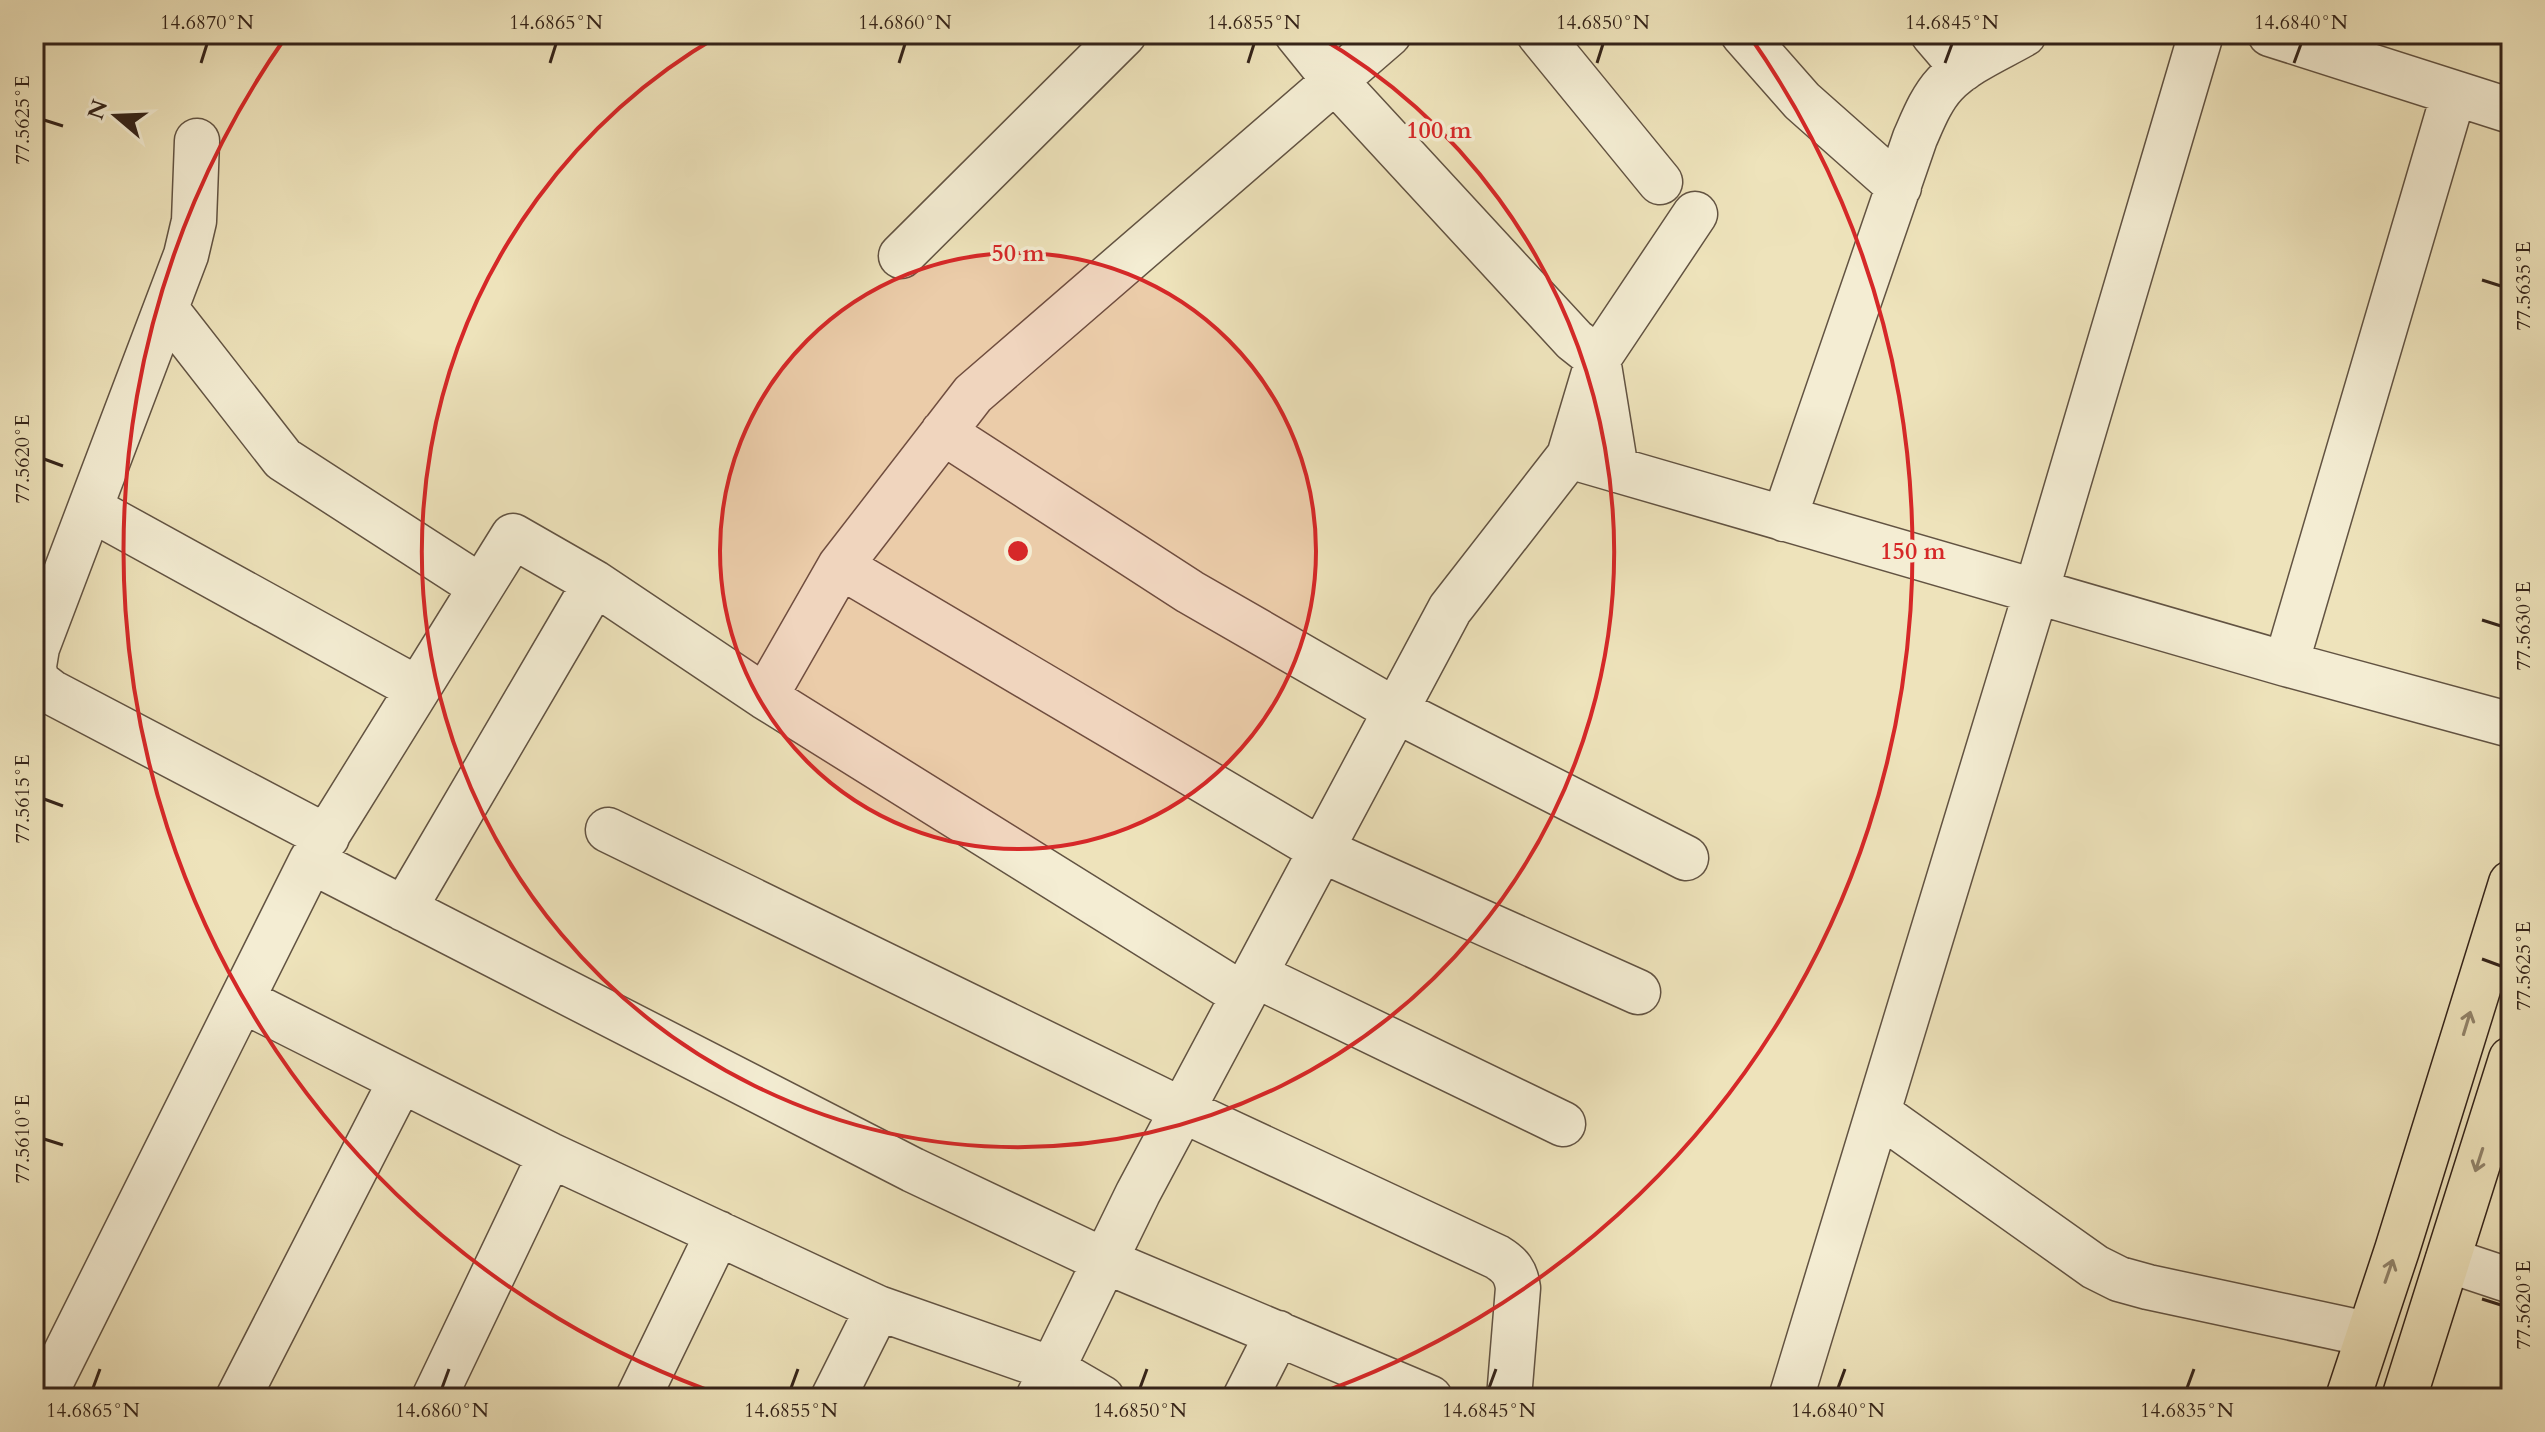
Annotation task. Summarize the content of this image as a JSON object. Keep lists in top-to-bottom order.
{
  "north": "left",
  "coordinates": [
    "14.6870°N",
    "14.6865°N",
    "14.6860°N",
    "14.6855°N",
    "14.6850°N",
    "14.6845°N",
    "14.6840°N",
    "77.5625°E",
    "77.5635°E",
    "77.5620°E",
    "77.5630°E",
    "77.5615°E",
    "77.5610°E",
    "14.6835°N"
  ],
  "rings": ["100 m", "50 m", "150 m"]
}
